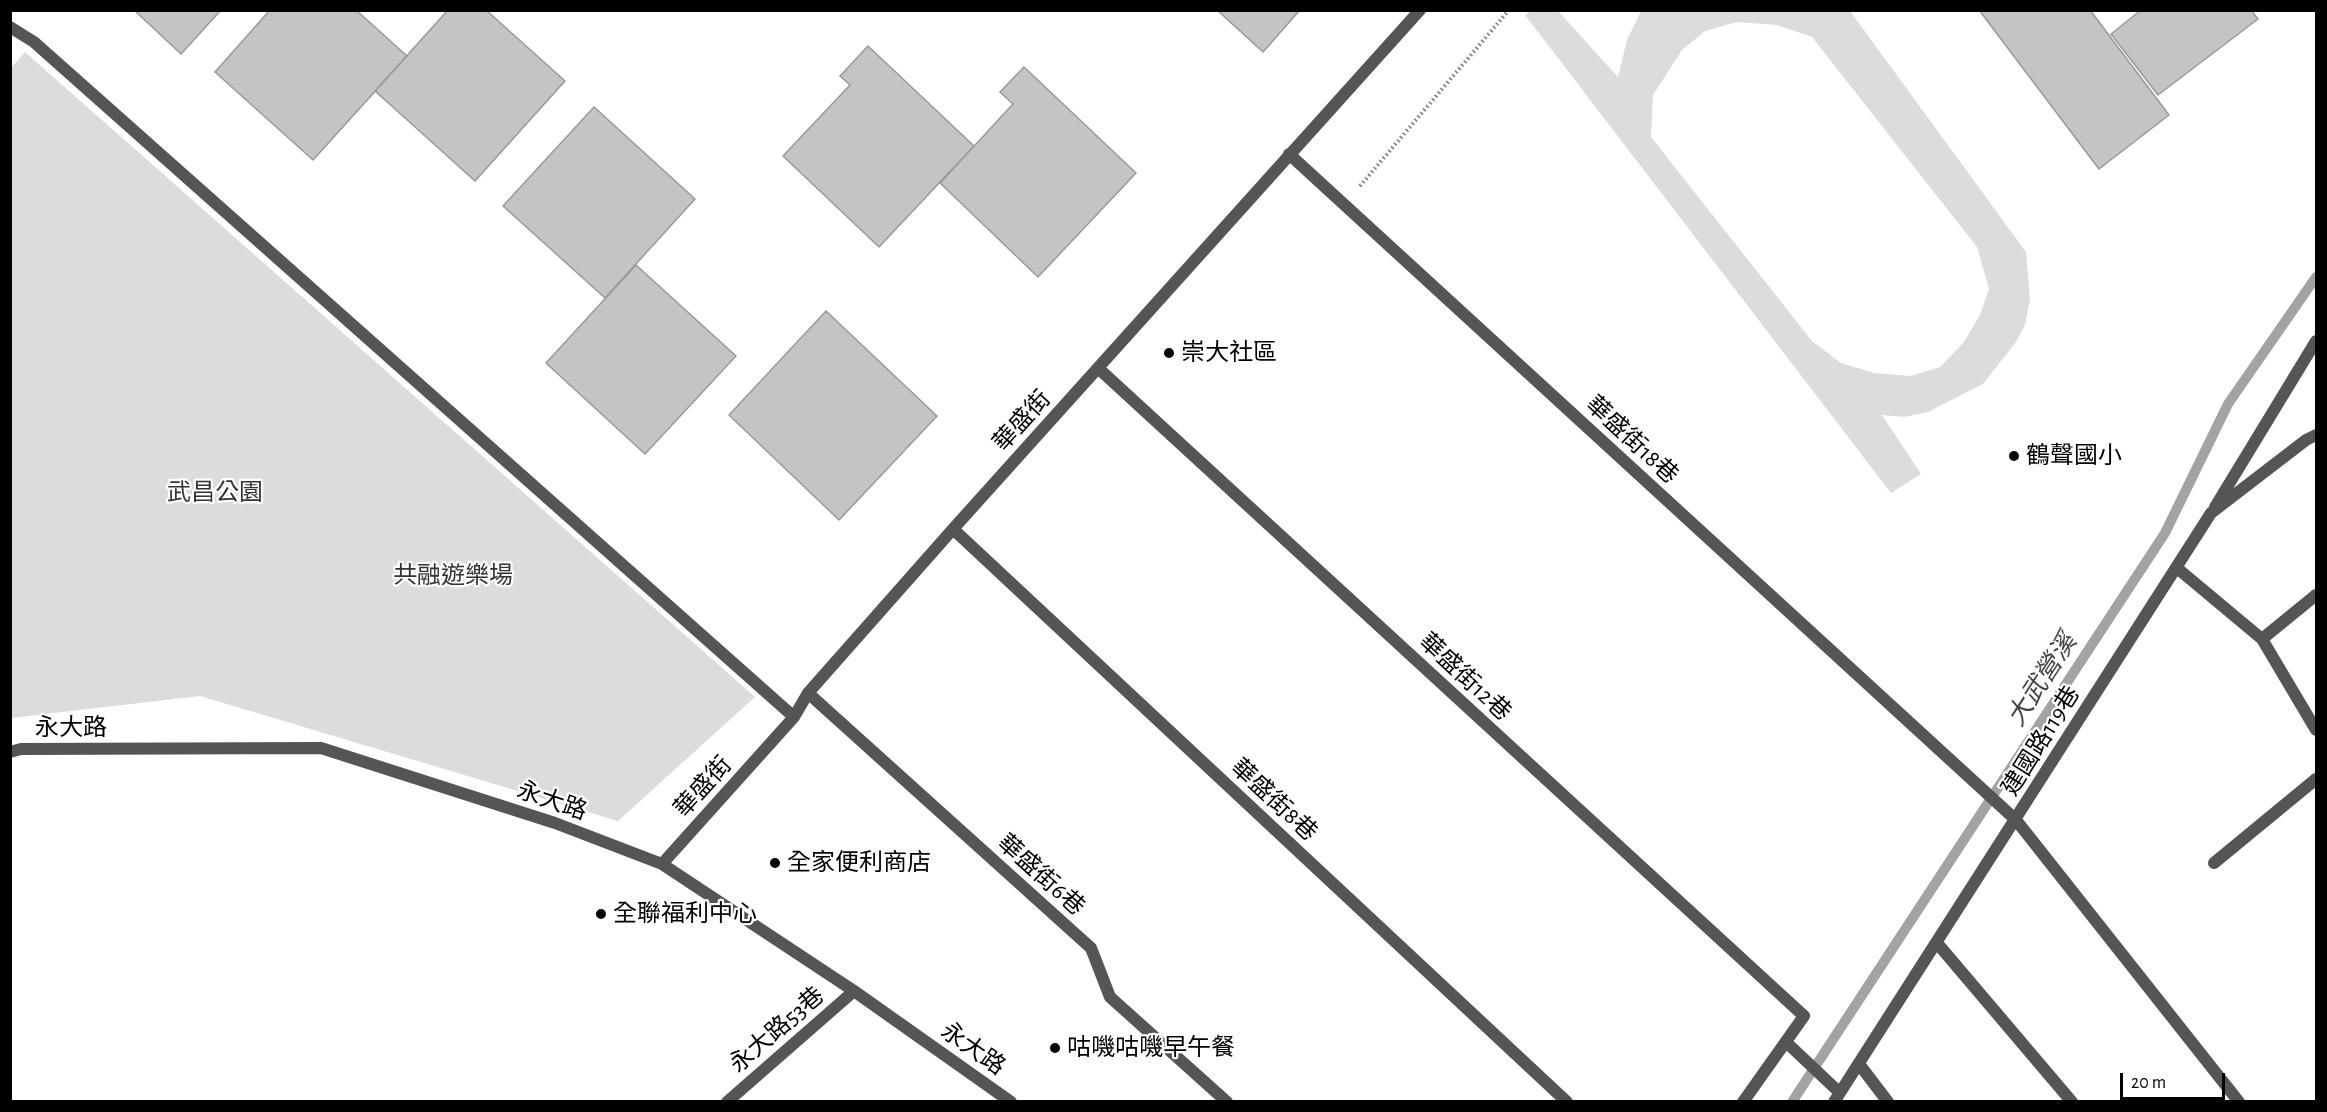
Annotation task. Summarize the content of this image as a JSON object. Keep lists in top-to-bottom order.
{
  "streets": {
    "street": [
      "華盛街",
      "華盛街18巷",
      "華盛街12巷",
      "永大路",
      "建國路119巷",
      "華盛街8巷",
      "華盛街6巷",
      "永大路53巷"
    ]
  },
  "crossings": [
    ["華盛街", "華盛街18巷"],
    ["華盛街", "華盛街12巷"],
    ["華盛街", "永大路"],
    ["華盛街", "華盛街8巷"],
    ["華盛街", "華盛街6巷"],
    ["華盛街18巷", "建國路119巷"],
    ["永大路", "永大路53巷"]
  ],
  "water": ["大武營溪"],
  "parks": ["武昌公園", "共融遊樂場"],
  "places": [
    "崇大社區",
    "鶴聲國小",
    "全家便利商店",
    "全聯福利中心",
    "咕嘰咕嘰早午餐"
  ],
  "scale_bar": "20 m"
}
